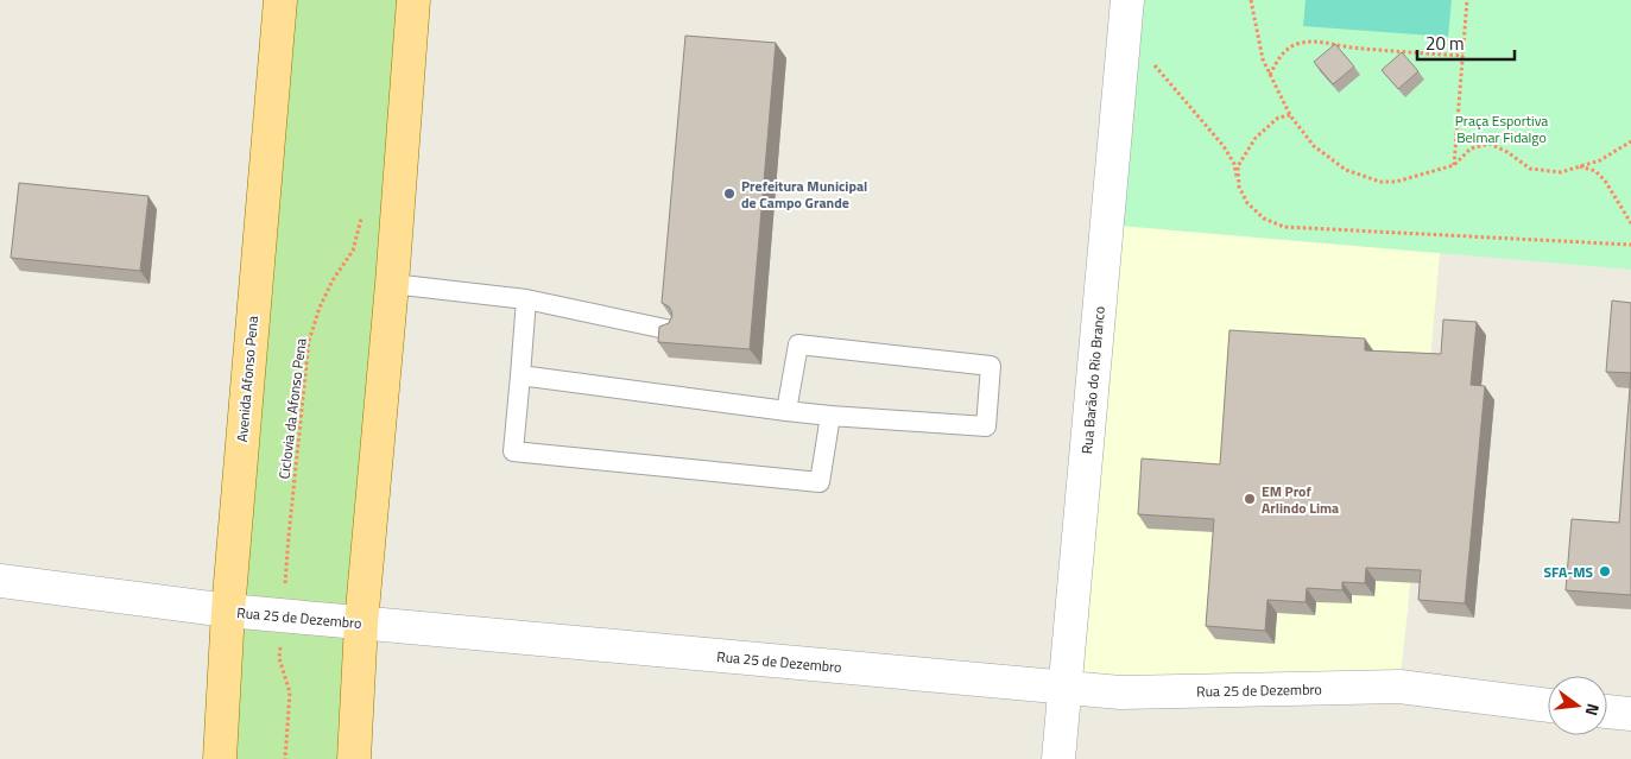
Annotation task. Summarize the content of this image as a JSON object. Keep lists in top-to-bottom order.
{
  "streets": {
    "main road": ["Avenida Afonso Pena"],
    "street": ["Rua Barão do Rio Branco", "Rua 25 de Dezembro"],
    "path": ["Ciclovia da Afonso Pena"]
  },
  "crossings": [
    ["Avenida Afonso Pena", "Rua 25 de Dezembro"],
    ["Rua Barão do Rio Branco", "Rua 25 de Dezembro"],
    ["Ciclovia da Afonso Pena", "Rua 25 de Dezembro"]
  ],
  "parks": ["Praça Esportiva Belmar Fidalgo"],
  "places": ["Prefeitura Municipal de Campo Grande", "EM Prof Arlindo Lima", "SFA-MS"],
  "scale_bar": "20 m",
  "north": "right"
}
